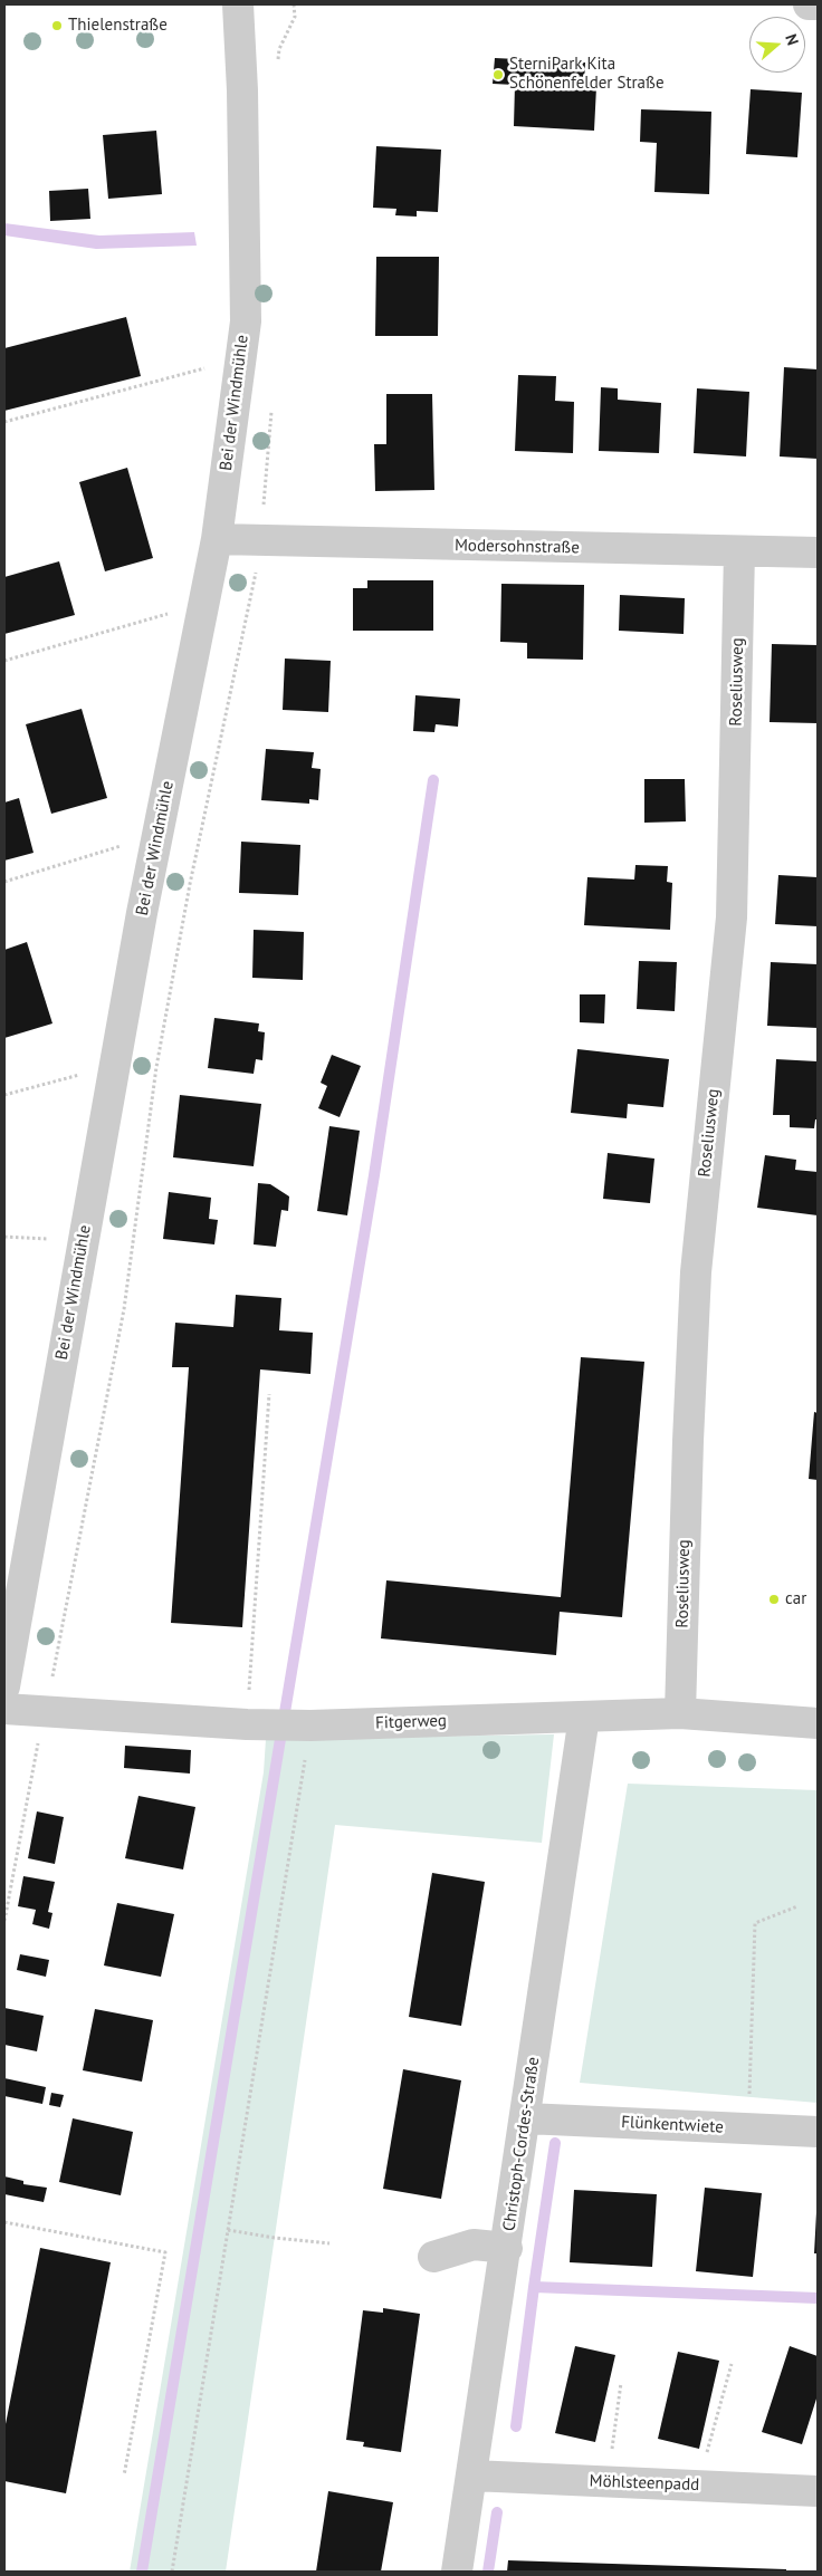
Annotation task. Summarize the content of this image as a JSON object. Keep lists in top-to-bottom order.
{
  "streets": {
    "street": [
      "Bei der Windmühle",
      "Modersohnstraße",
      "Roseliusweg",
      "Fitgerweg",
      "Flünkentwiete",
      "Christoph-Cordes-Straße",
      "Möhlsteenpadd"
    ]
  },
  "crossings": [
    ["Bei der Windmühle", "Modersohnstraße"],
    ["Modersohnstraße", "Roseliusweg"],
    ["Roseliusweg", "Fitgerweg"],
    ["Fitgerweg", "Christoph-Cordes-Straße"],
    ["Flünkentwiete", "Christoph-Cordes-Straße"],
    ["Christoph-Cordes-Straße", "Möhlsteenpadd"]
  ],
  "places": ["Thielenstraße", "SterniPark Kita Schönenfelder Straße", "car"],
  "north": "right"
}
